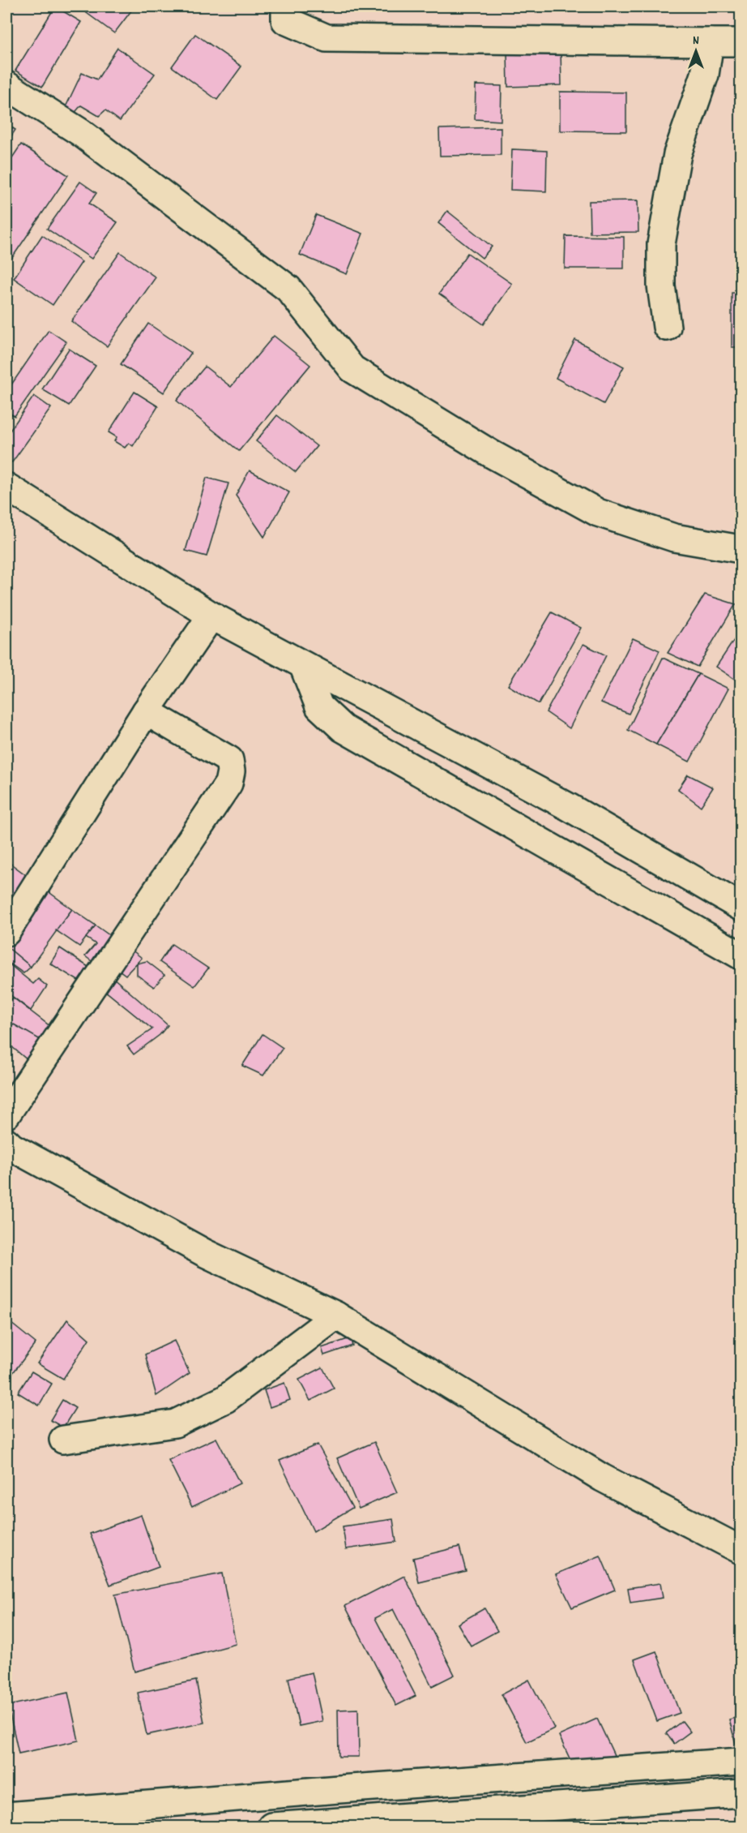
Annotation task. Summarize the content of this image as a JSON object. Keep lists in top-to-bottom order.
{
  "north": "top"
}
